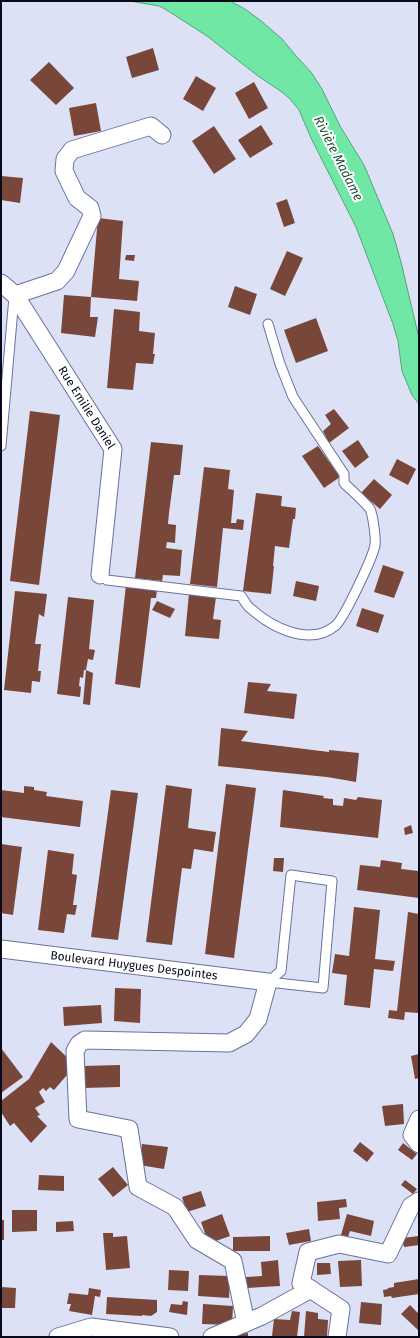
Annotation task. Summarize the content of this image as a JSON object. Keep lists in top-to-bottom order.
{
  "streets": {
    "street": ["Rue Emilie Daniel", "Boulevard Huygues Despointes"]
  },
  "water": ["Rivière Madame"]
}
